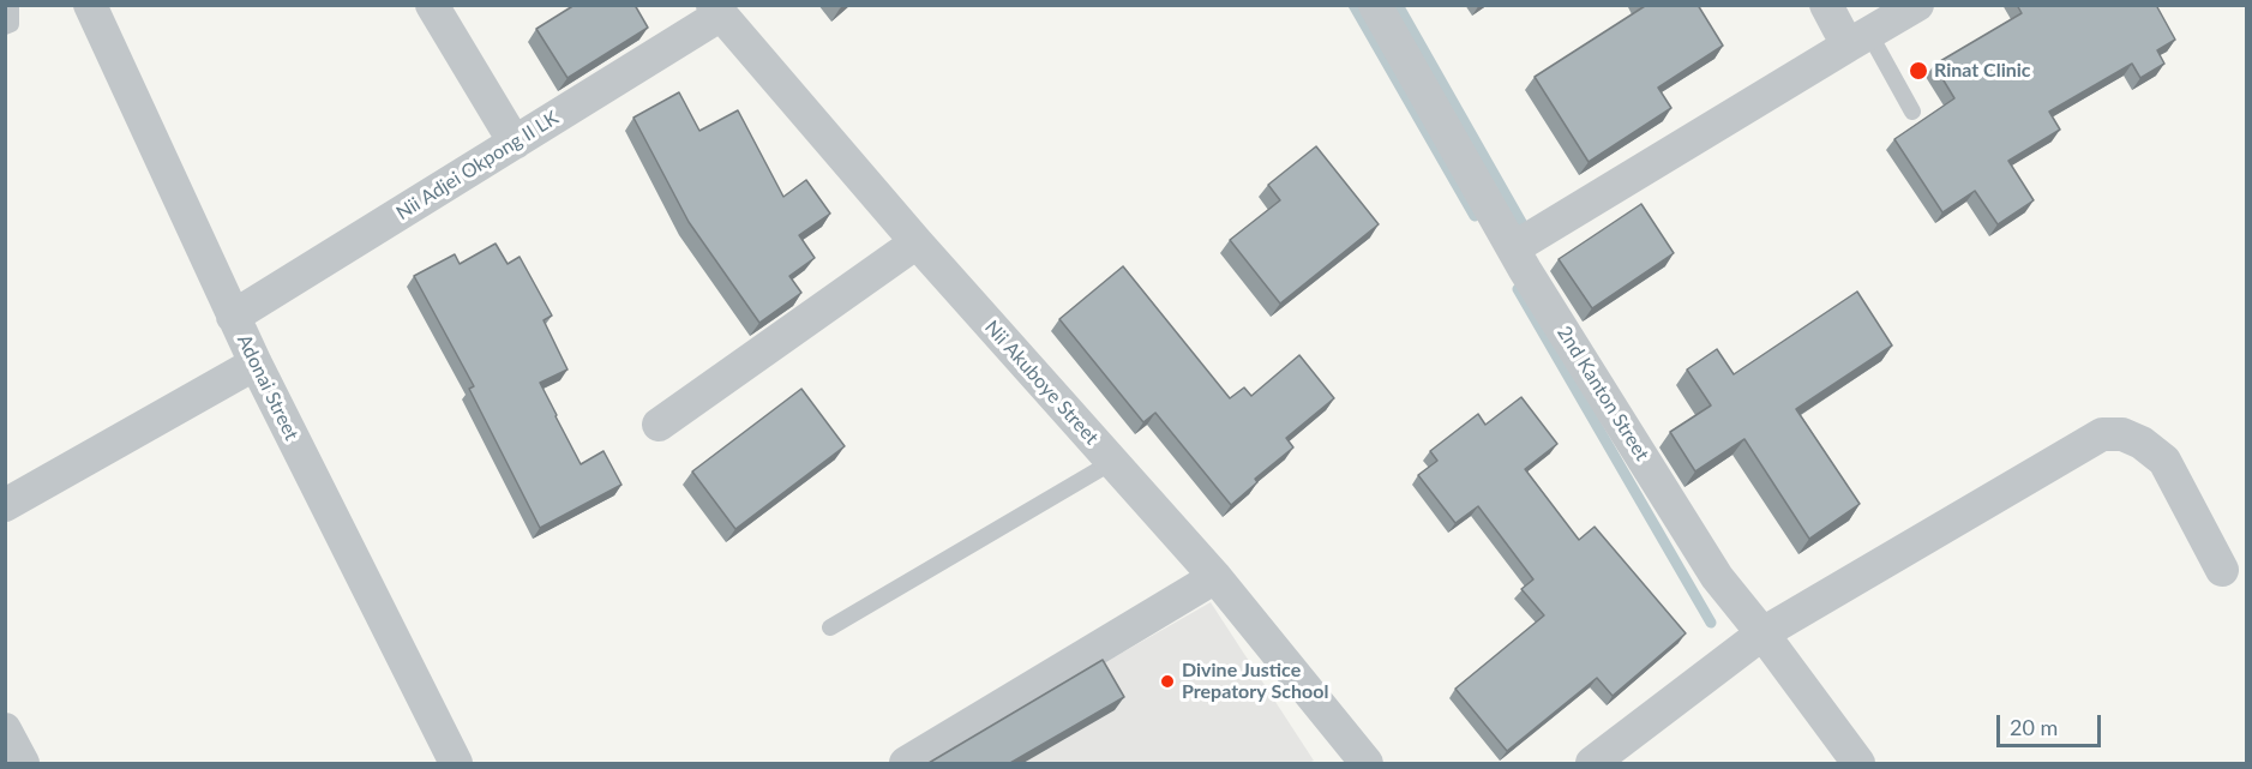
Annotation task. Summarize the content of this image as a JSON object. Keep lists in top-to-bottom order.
{
  "streets": {
    "street": [
      "Nii Adjei Okpong II LK",
      "Nii Akuboye Street",
      "Adonai Street",
      "2nd Kanton Street"
    ]
  },
  "crossings": [
    ["Nii Adjei Okpong II LK", "Nii Akuboye Street"],
    ["Nii Adjei Okpong II LK", "Adonai Street"]
  ],
  "places": ["Rinat Clinic", "Divine Justice Prepatory School"],
  "scale_bar": "20 m"
}
